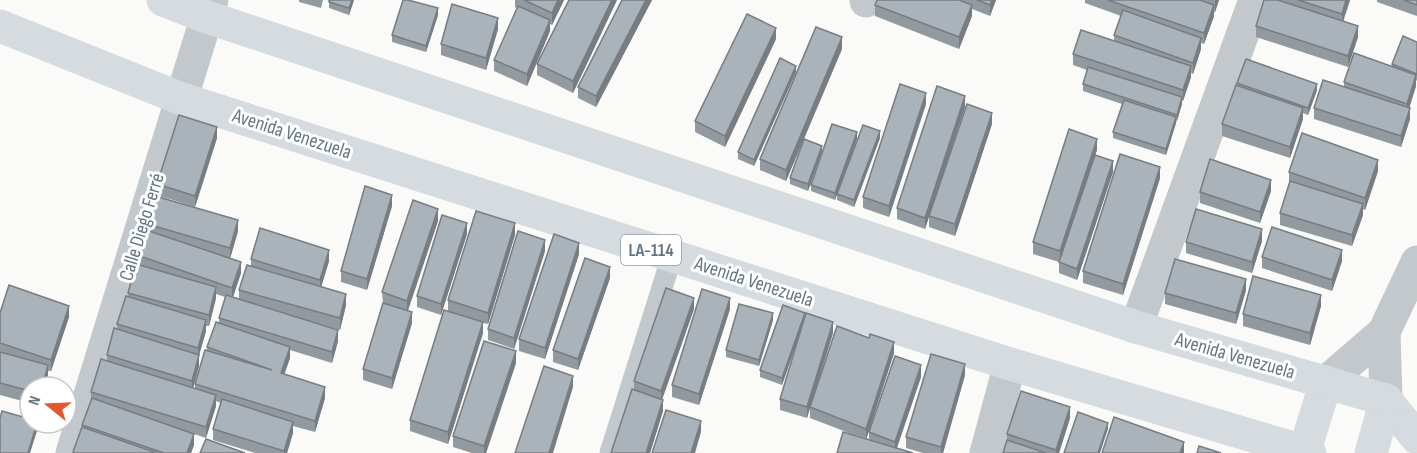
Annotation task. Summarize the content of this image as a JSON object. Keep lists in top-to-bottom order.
{
  "streets": {
    "main road": ["Avenida Venezuela", "LA-114"],
    "street": ["Calle Diego Ferré"]
  },
  "crossings": [
    ["Avenida Venezuela", "Calle Diego Ferré"]
  ],
  "north": "left"
}
